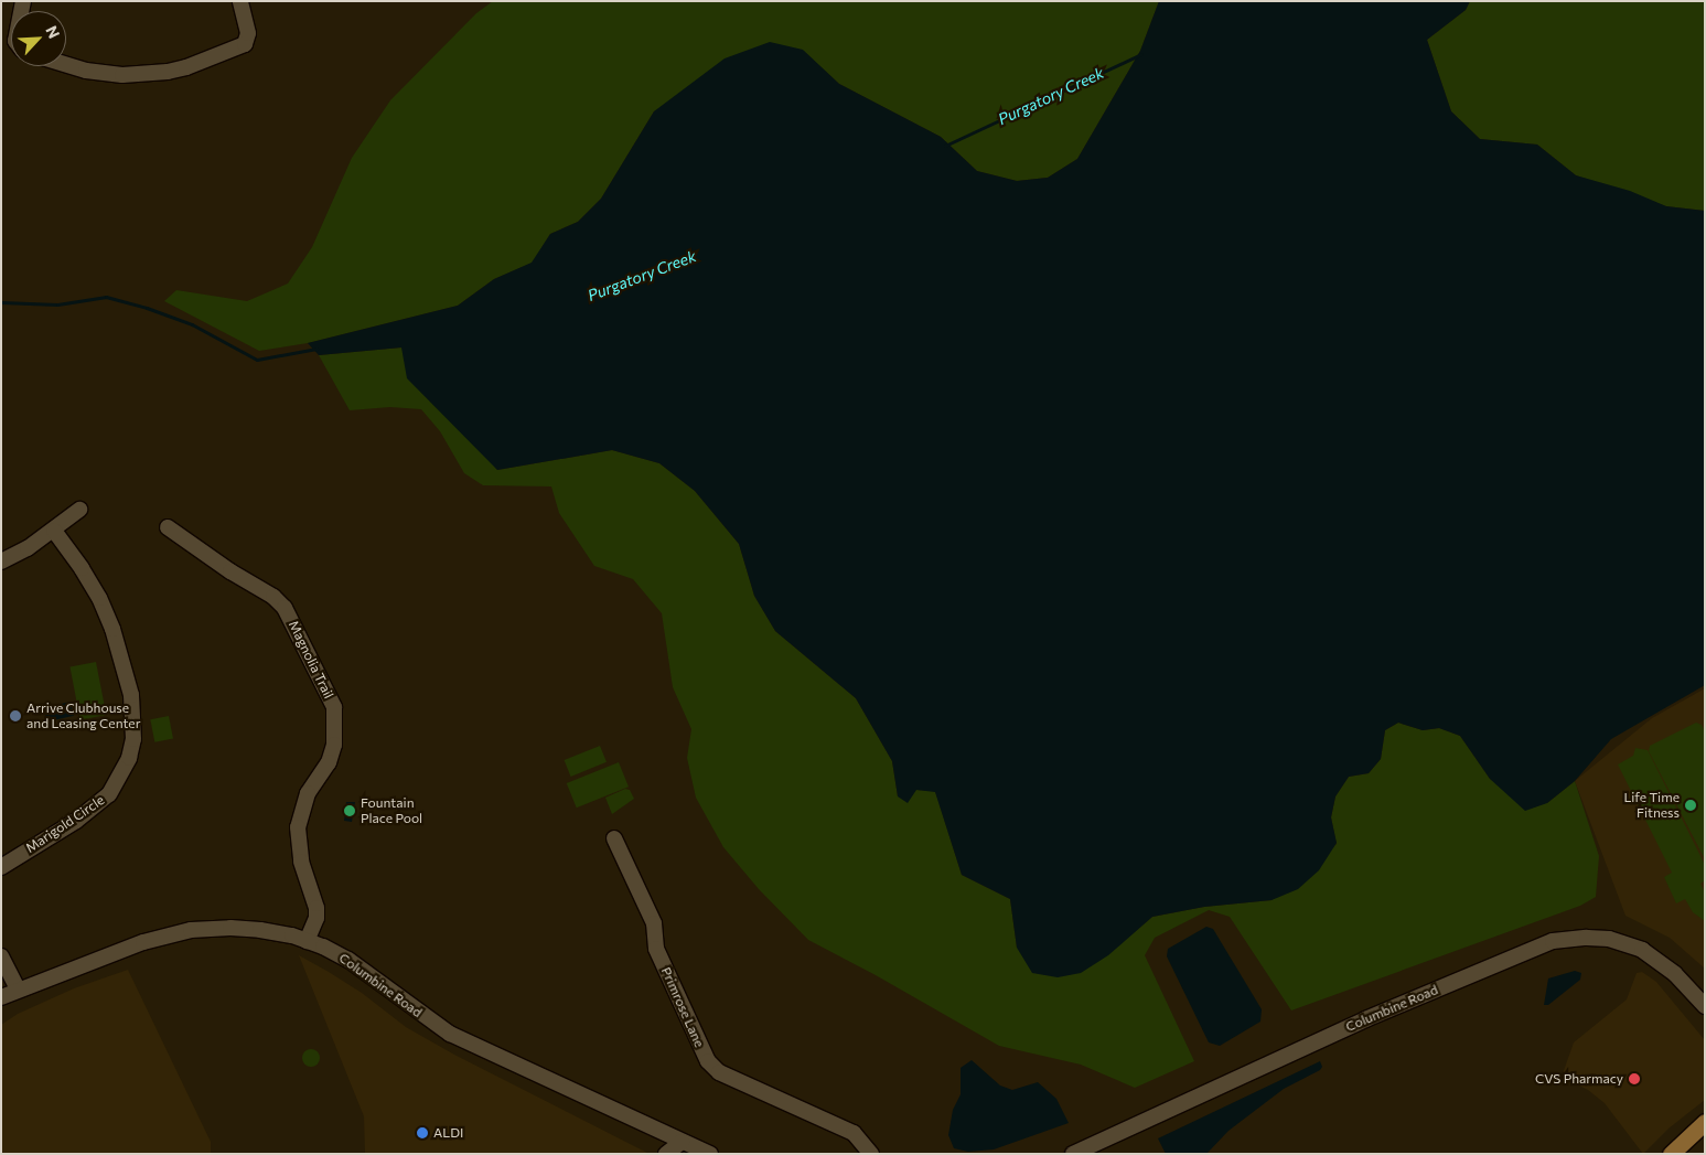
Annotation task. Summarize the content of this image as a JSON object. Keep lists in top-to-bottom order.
{
  "streets": {
    "street": [
      "Magnolia Trail",
      "Marigold Circle",
      "Columbine Road",
      "Primrose Lane"
    ]
  },
  "crossings": [
    ["Magnolia Trail", "Columbine Road"]
  ],
  "water": ["Purgatory Creek"],
  "places": [
    "Arrive Clubhouse and Leasing Center",
    "Life Time Fitness",
    "Fountain Place Pool",
    "CVS Pharmacy",
    "ALDI"
  ],
  "north": "top right"
}
